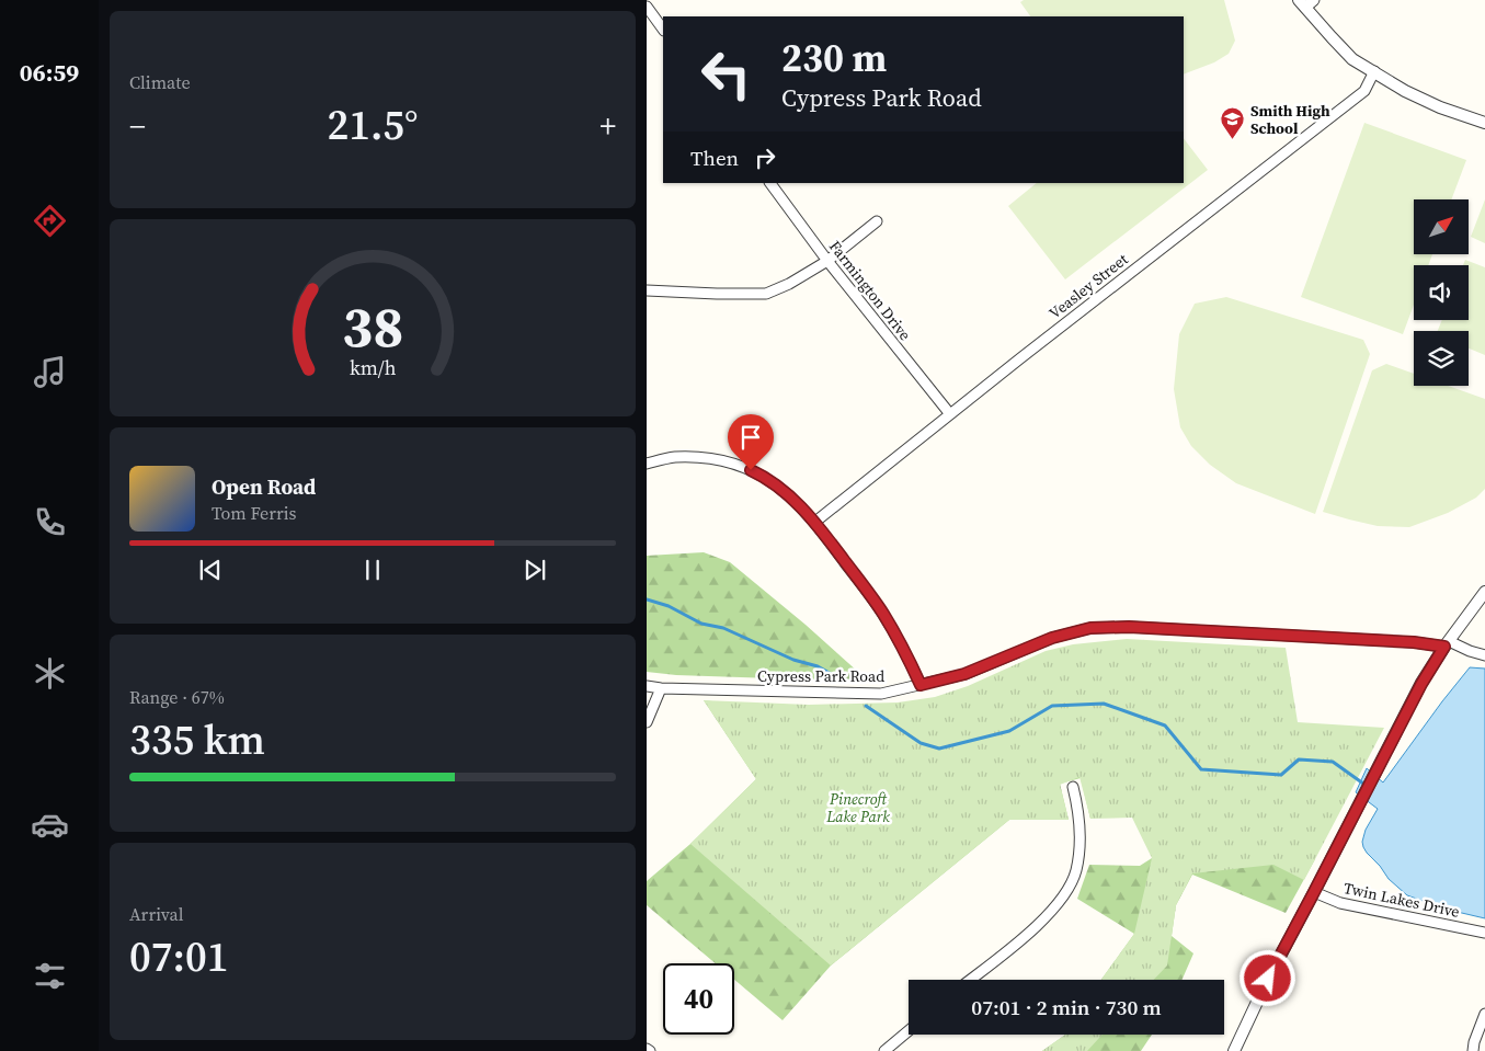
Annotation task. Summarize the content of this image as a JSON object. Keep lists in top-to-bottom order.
{
  "streets": {
    "street": [
      "Veasley Street",
      "Farmington Drive",
      "Cypress Park Road",
      "Twin Lakes Drive"
    ]
  },
  "crossings": [
    ["Veasley Street", "Farmington Drive"]
  ],
  "parks": ["Pinecroft Lake Park"],
  "places": {
    "school or university": ["Smith High School"]
  },
  "north": "top right",
  "page": {
    "tabs": "06:59",
    "tile": [
      "Climate",
      ["Range · 67%", "335 km"],
      ["Arrival", "07:01"]
    ],
    "turn": ["230 m", "Cypress Park Road"],
    "heat": ["−", "21.5°", "+"],
    "then": "Then",
    "song": ["Open Road", "Tom Ferris"],
    "limit": "40",
    "trip": "07:01 · 2 min · 730 m",
    "gauge": ["38", "km/h"]
  }
}
